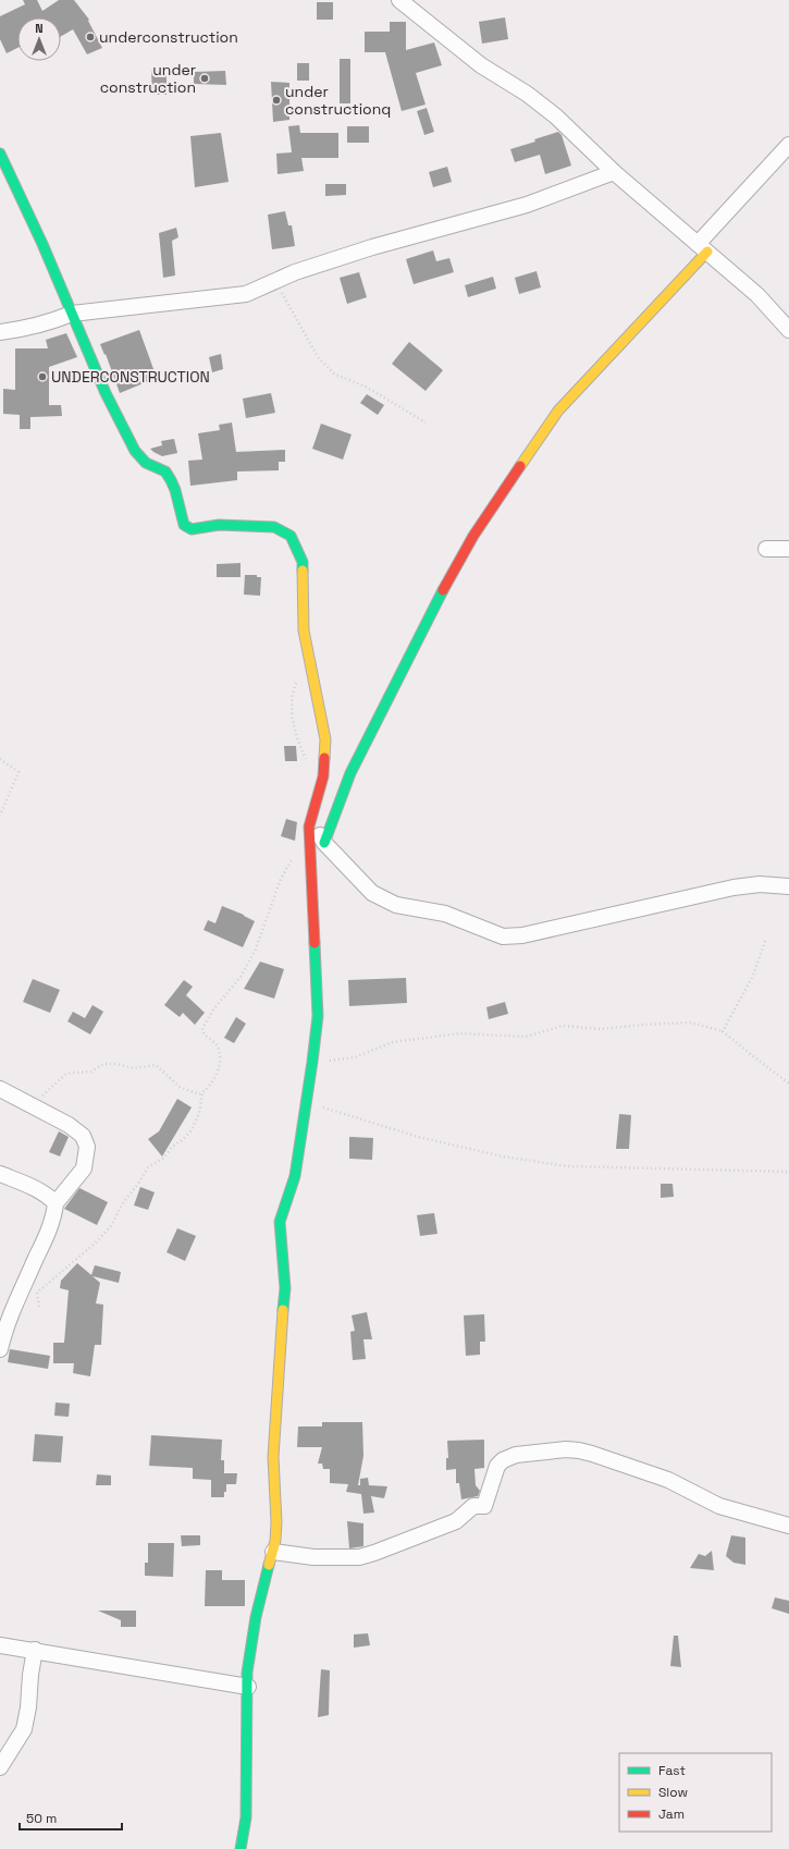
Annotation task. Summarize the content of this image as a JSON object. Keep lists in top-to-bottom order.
{
  "places": [
    "underconstruction",
    "under construction",
    "under constructionq",
    "UNDERCONSTRUCTION"
  ],
  "legend": ["Fast", "Slow", "Jam"],
  "scale_bar": "50 m",
  "north": "top"
}
